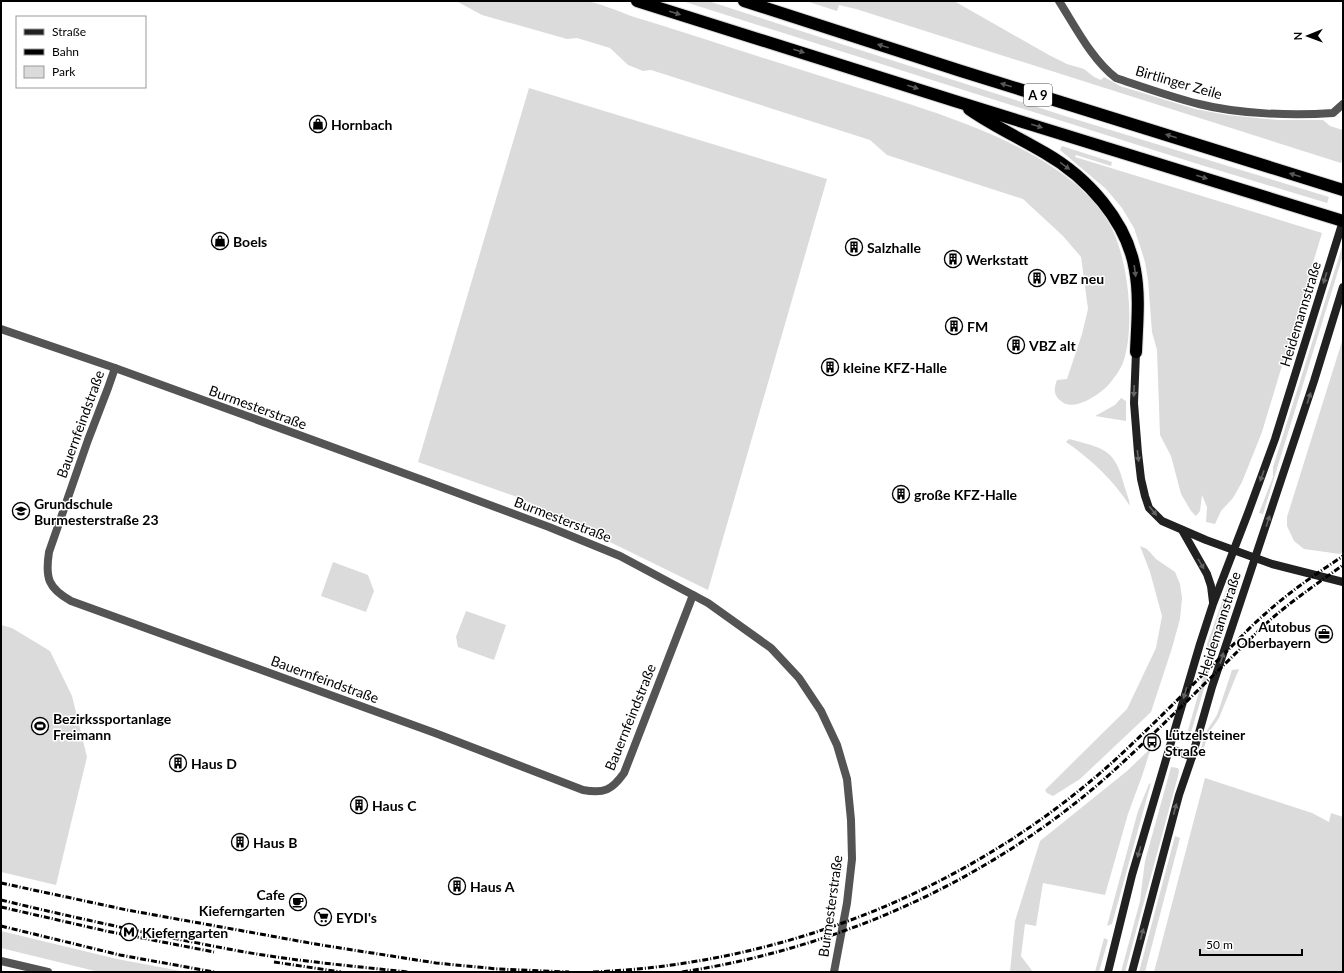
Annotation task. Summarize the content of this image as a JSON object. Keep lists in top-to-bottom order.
{
  "streets": {
    "highway": ["A 9"],
    "main road": ["Heidemannstraße"],
    "street": ["Birtlinger Zeile", "Burmesterstraße", "Bauernfeindstraße"]
  },
  "crossings": [
    ["A 9", "Heidemannstraße"],
    ["Burmesterstraße", "Bauernfeindstraße"]
  ],
  "places": {
    "shop": ["Hornbach", "Boels"],
    "building": [
      "Salzhalle",
      "Werkstatt",
      "VBZ neu",
      "FM",
      "VBZ alt",
      "kleine KFZ-Halle",
      "große KFZ-Halle",
      "Haus D",
      "Haus C",
      "Haus B",
      "Haus A"
    ],
    "school or university": ["Grundschule Burmesterstraße 23"],
    "office": ["Autobus Oberbayern"],
    "sports": ["Bezirkssportanlage Freimann"],
    "bus stop": ["Lützelsteiner Straße"],
    "cafe": ["Cafe Kieferngarten"],
    "supermarket": ["EYDI's"],
    "metro station": ["Kieferngarten"]
  },
  "legend": ["Straße", "Bahn", "Park"],
  "scale_bar": "50 m",
  "north": "left"
}
